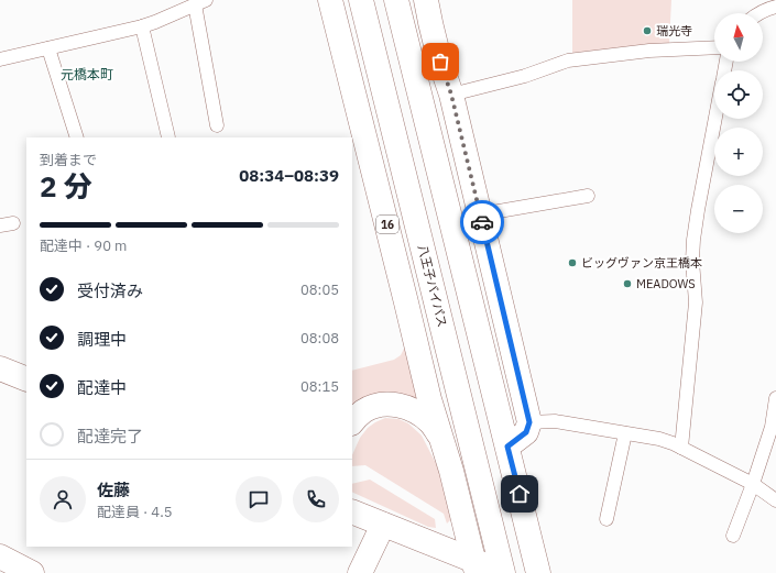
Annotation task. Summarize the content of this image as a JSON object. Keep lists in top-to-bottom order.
{
  "streets": {
    "main road": ["16", "八王子バイパス"]
  },
  "crossings": [
    ["16", "八王子バイパス"]
  ],
  "districts": ["元橋本町"],
  "places": ["瑞光寺", "ビッグヴァン京王橋本", "MEADOWS"],
  "north": "top",
  "page": {
    "map_buttons": ["+", "−"],
    "heading": ["2 分", "到着まで", "08:34–08:39"],
    "panel": ["佐藤", "配達員 · 4.5"],
    "bar": "配達中 · 90 m",
    "list": [
      ["受付済み", "08:05"],
      ["調理中", "08:08"],
      ["配達中", "08:15"],
      "配達完了"
    ]
  }
}
